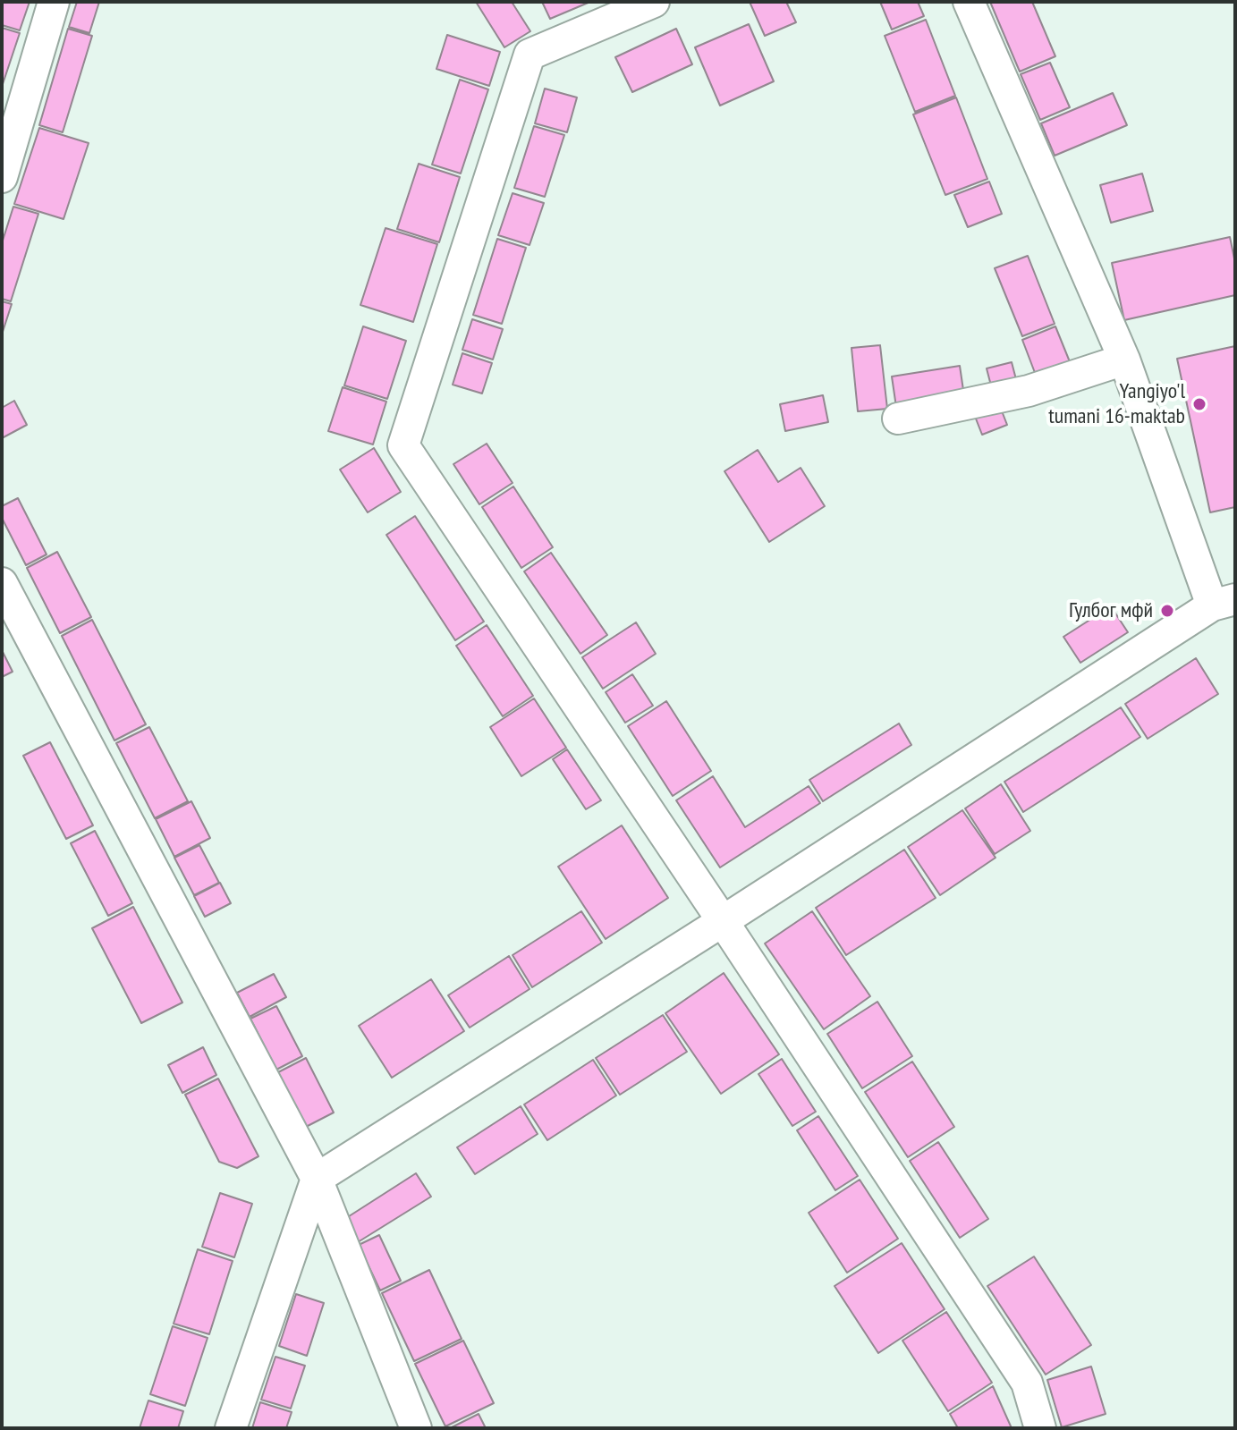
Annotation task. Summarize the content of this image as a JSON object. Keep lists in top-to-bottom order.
{
  "places": ["Yangiyo'l tumani 16-maktab", "Гулбог мфй"]
}
